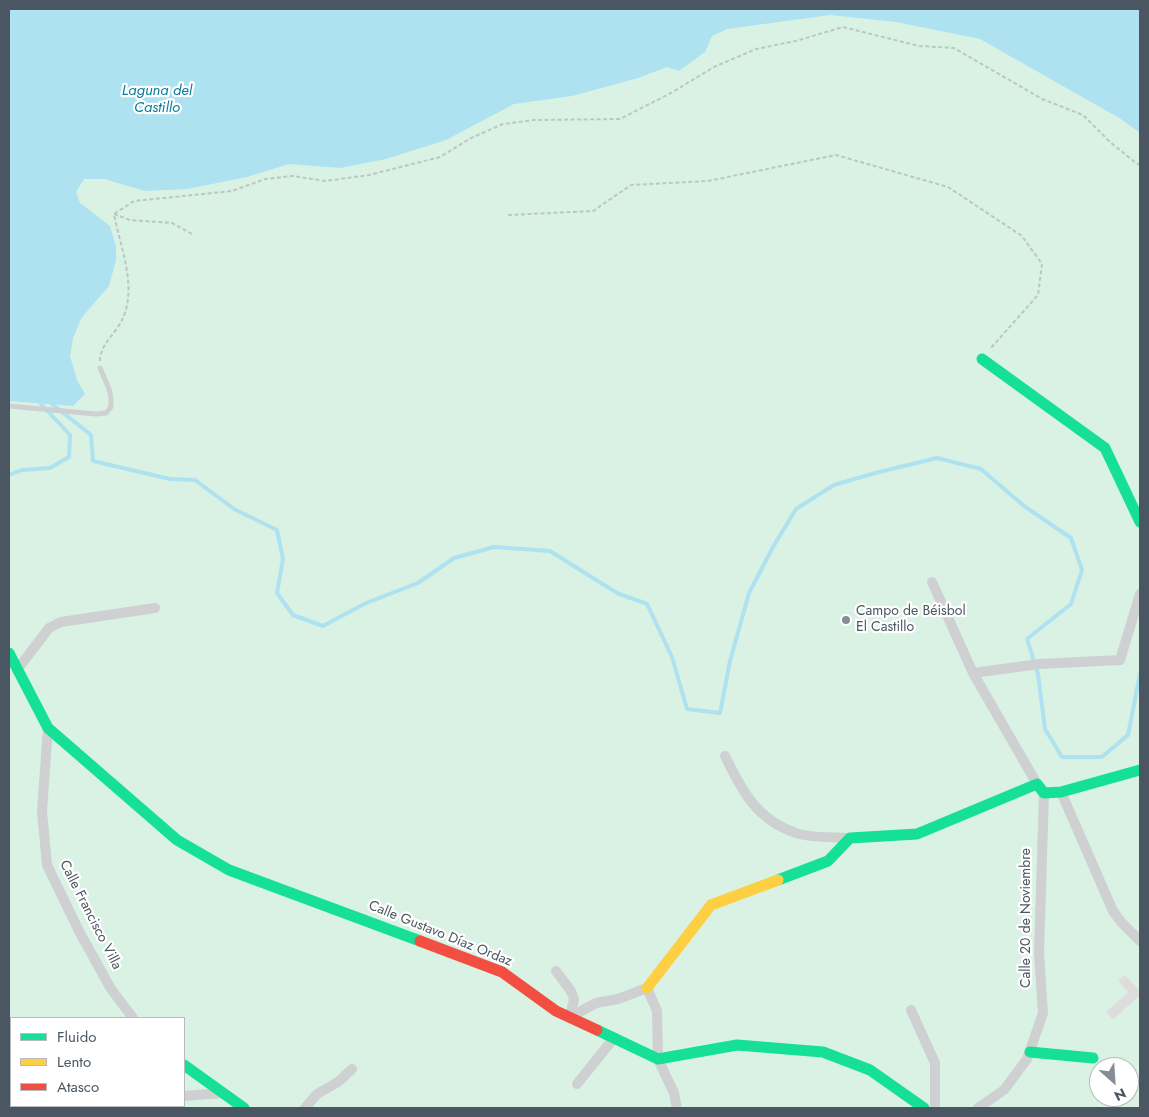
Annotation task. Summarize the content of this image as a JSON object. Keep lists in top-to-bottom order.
{
  "streets": {
    "street": ["Calle Francisco Villa", "Calle 20 de Noviembre", "Calle Gustavo Díaz Ordaz"]
  },
  "crossings": [
    ["Calle Francisco Villa", "Calle Gustavo Díaz Ordaz"]
  ],
  "water": ["Laguna del Castillo"],
  "places": ["Campo de Béisbol El Castillo"],
  "legend": ["Fluido", "Lento", "Atasco"],
  "north": "bottom right"
}
